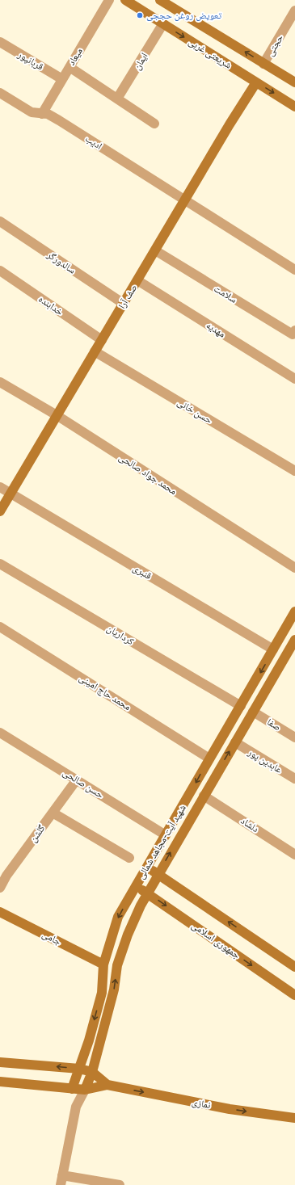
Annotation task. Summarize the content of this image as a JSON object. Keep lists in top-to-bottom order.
{
  "streets": {
    "street": [
      "حجتی",
      "شریعتی غربی",
      "میعاد",
      "قربانپور",
      "ایمان",
      "ادیب",
      "سالدورگر",
      "سلامت",
      "صف آرا",
      "خدابنده",
      "مهدیه",
      "حسن خانی",
      "محمد جواد صالحی",
      "قنبری",
      "کرداریان",
      "محمد حاج امینی",
      "صفا",
      "عابدین پور",
      "حسن صالحی",
      "دلشاد",
      "گلشن",
      "شهید آیت-مجاهد شمالی",
      "جامی",
      "جمهوری اسلامی",
      "نمازی"
    ]
  },
  "crossings": [
    ["حجتی", "شریعتی غربی"],
    ["شریعتی غربی", "ایمان"],
    ["شریعتی غربی", "صف آرا"],
    ["میعاد", "قربانپور"],
    ["میعاد", "ادیب"],
    ["ادیب", "صف آرا"],
    ["سالدورگر", "صف آرا"],
    ["سلامت", "صف آرا"],
    ["صف آرا", "خدابنده"],
    ["صف آرا", "مهدیه"],
    ["صف آرا", "حسن خانی"],
    ["صف آرا", "محمد جواد صالحی"],
    ["صف آرا", "قنبری"],
    ["قنبری", "شهید آیت-مجاهد شمالی"],
    ["کرداریان", "شهید آیت-مجاهد شمالی"],
    ["محمد حاج امینی", "شهید آیت-مجاهد شمالی"],
    ["صفا", "شهید آیت-مجاهد شمالی"],
    ["عابدین پور", "شهید آیت-مجاهد شمالی"],
    ["حسن صالحی", "گلشن"],
    ["حسن صالحی", "شهید آیت-مجاهد شمالی"],
    ["دلشاد", "شهید آیت-مجاهد شمالی"],
    ["شهید آیت-مجاهد شمالی", "جامی"],
    ["شهید آیت-مجاهد شمالی", "جمهوری اسلامی"],
    ["شهید آیت-مجاهد شمالی", "نمازی"]
  ],
  "places": ["تعویض روغن حججی"]
}
